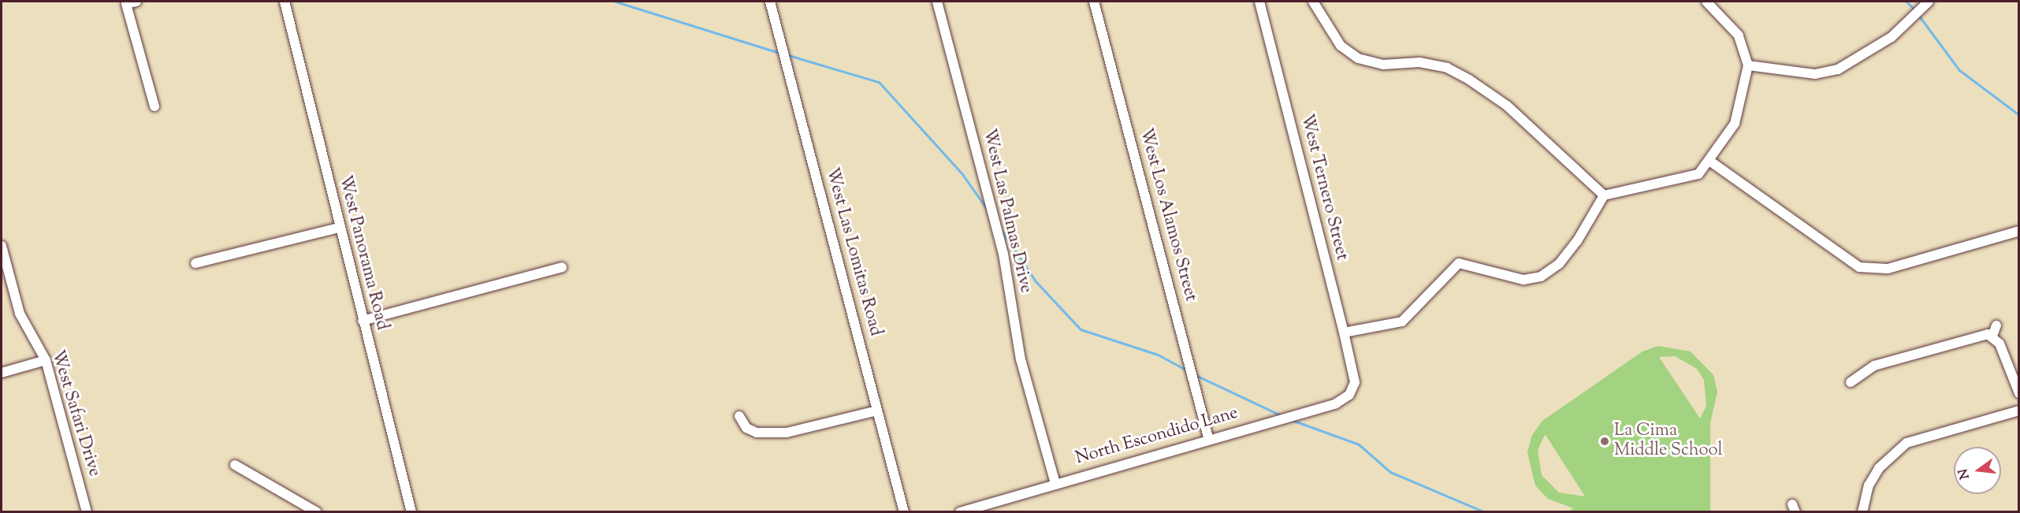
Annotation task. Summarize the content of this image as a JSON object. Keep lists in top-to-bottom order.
{
  "streets": {
    "street": [
      "West Ternero Street",
      "West Las Palmas Drive",
      "West Los Alamos Street",
      "West Las Lomitas Road",
      "West Panorama Road",
      "West Safari Drive",
      "North Escondido Lane"
    ]
  },
  "crossings": [
    ["West Ternero Street", "North Escondido Lane"],
    ["West Las Palmas Drive", "North Escondido Lane"],
    ["West Los Alamos Street", "North Escondido Lane"]
  ],
  "places": ["La Cima Middle School"],
  "north": "left"
}
